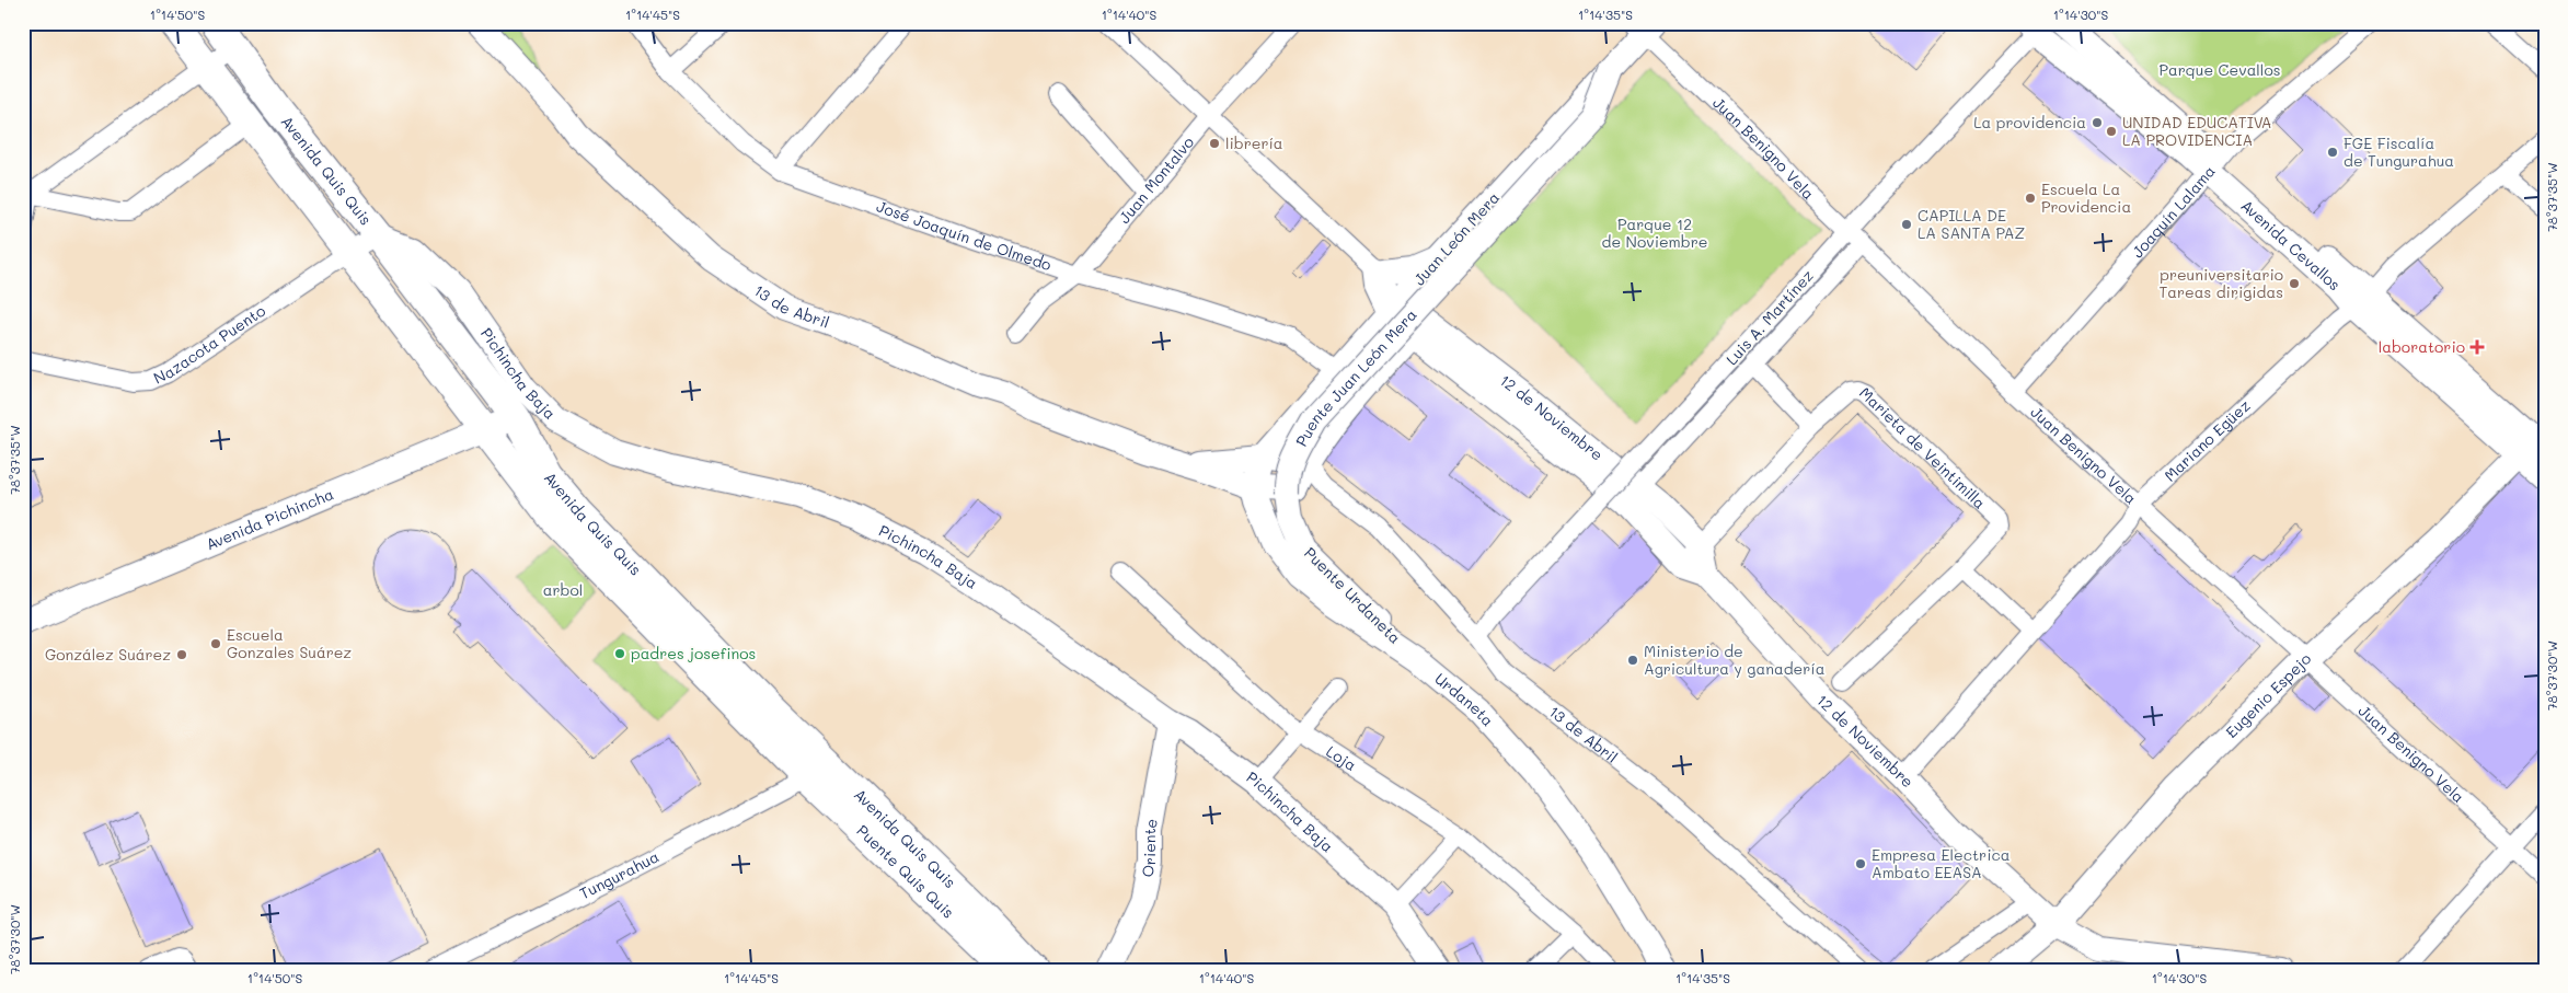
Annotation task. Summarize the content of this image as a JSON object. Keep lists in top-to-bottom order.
{
  "streets": {
    "main road": ["Avenida Quis Quis", "Puente Quis Quis"],
    "street": [
      "Juan Benigno Vela",
      "Juan Montalvo",
      "Joaquín Lalama",
      "José Joaquín de Olmedo",
      "Juan León Mera",
      "Avenida Cevallos",
      "13 de Abril",
      "Luis A. Martínez",
      "Nazacota Puento",
      "Pichincha Baja",
      "Puente Juan León Mera",
      "12 de Noviembre",
      "Mariano Egüez",
      "Marieta de Veintimilla",
      "Avenida Pichincha",
      "Puente Urdaneta",
      "Eugenio Espejo",
      "Urdaneta",
      "Loja",
      "Oriente",
      "Tungurahua"
    ]
  },
  "crossings": [
    ["Juan Benigno Vela", "Joaquín Lalama"],
    ["Juan Benigno Vela", "Juan León Mera"],
    ["Juan Benigno Vela", "Luis A. Martínez"],
    ["Juan Benigno Vela", "Mariano Egüez"],
    ["Juan Benigno Vela", "Eugenio Espejo"],
    ["Avenida Quis Quis", "Nazacota Puento"],
    ["Avenida Quis Quis", "Pichincha Baja"],
    ["Avenida Quis Quis", "Avenida Pichincha"],
    ["Avenida Quis Quis", "Puente Quis Quis"],
    ["Avenida Quis Quis", "Tungurahua"],
    ["Juan Montalvo", "José Joaquín de Olmedo"],
    ["Joaquín Lalama", "Avenida Cevallos"],
    ["José Joaquín de Olmedo", "Juan León Mera"],
    ["Juan León Mera", "13 de Abril"],
    ["Juan León Mera", "Puente Juan León Mera"],
    ["Juan León Mera", "12 de Noviembre"],
    ["Avenida Cevallos", "Luis A. Martínez"],
    ["Avenida Cevallos", "Mariano Egüez"],
    ["Avenida Cevallos", "Eugenio Espejo"],
    ["13 de Abril", "Luis A. Martínez"],
    ["13 de Abril", "Puente Juan León Mera"],
    ["13 de Abril", "Puente Urdaneta"],
    ["13 de Abril", "Urdaneta"],
    ["Luis A. Martínez", "12 de Noviembre"],
    ["Nazacota Puento", "Pichincha Baja"],
    ["Pichincha Baja", "Oriente"],
    ["Puente Juan León Mera", "Puente Urdaneta"],
    ["12 de Noviembre", "Mariano Egüez"],
    ["12 de Noviembre", "Marieta de Veintimilla"],
    ["12 de Noviembre", "Eugenio Espejo"],
    ["Puente Urdaneta", "Urdaneta"],
    ["Puente Quis Quis", "Tungurahua"]
  ],
  "parks": ["Parque Cevallos", "Parque 12 de Noviembre", "arbol"],
  "places": {
    "other": [
      "La providencia",
      "UNIDAD EDUCATIVA LA PROVIDENCIA",
      "librería",
      "FGE Fiscalía de Tungurahua",
      "Escuela La Providencia",
      "CAPILLA DE LA SANTA PAZ",
      "preuniversitario Tareas dirigidas",
      "Escuela Gonzales Suárez",
      "padres josefinos",
      "González Suárez",
      "Ministerio de Agricultura y ganadería",
      "Empresa Electrica Ambato EEASA"
    ],
    "health": ["laboratorio"]
  },
  "coordinates": [
    "1°14'50\"S",
    "1°14'45\"S",
    "1°14'40\"S",
    "1°14'35\"S",
    "1°14'30\"S",
    "78°37'35\"W",
    "78°37'30\"W"
  ]
}
